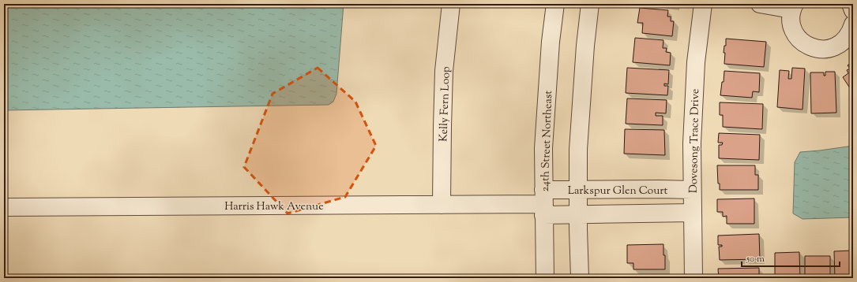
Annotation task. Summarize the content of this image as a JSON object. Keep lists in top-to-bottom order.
{
  "streets": {
    "street": [
      "Kelly Fern Loop",
      "24th Street Northeast",
      "Dovesong Trace Drive",
      "Larkspur Glen Court",
      "Harris Hawk Avenue"
    ]
  },
  "crossings": [
    ["Kelly Fern Loop", "Harris Hawk Avenue"],
    ["24th Street Northeast", "Larkspur Glen Court"],
    ["24th Street Northeast", "Harris Hawk Avenue"],
    ["Dovesong Trace Drive", "Larkspur Glen Court"],
    ["Larkspur Glen Court", "Harris Hawk Avenue"]
  ],
  "scale_bar": "50 m"
}
